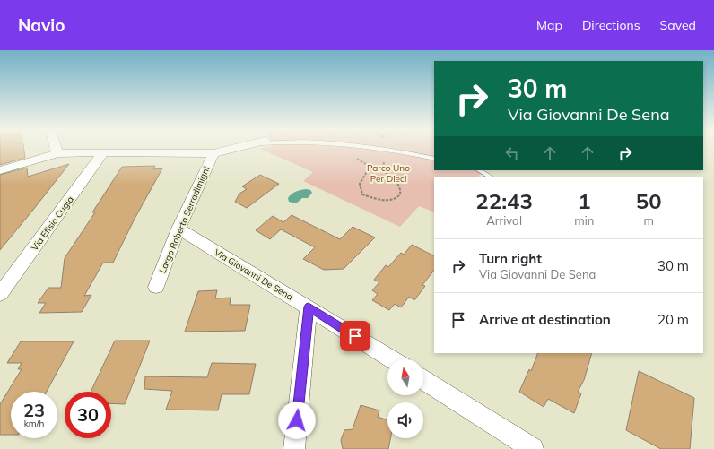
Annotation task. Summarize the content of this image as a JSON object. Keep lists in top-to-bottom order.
{
  "streets": {
    "street": ["Largo Roberta Serradimigni", "Via Efisio Cugia", "Via Giovanni De Sena"]
  },
  "crossings": [
    ["Largo Roberta Serradimigni", "Via Giovanni De Sena"]
  ],
  "parks": ["Parco Uno Per Dieci"],
  "north": "top",
  "page": {
    "header": "Navio",
    "nav": ["Map", "Directions", "Saved"],
    "turn": ["30 m", "Via Giovanni De Sena"],
    "eta": [
      "22:43",
      "Arrival",
      "1",
      "min",
      "50",
      "m"
    ],
    "list": [
      {
        "name": "Turn right",
        "note": "Via Giovanni De Sena",
        "value": "30 m"
      },
      {
        "name": "Arrive at destination",
        "value": "20 m"
      }
    ],
    "speed": "23 km/h",
    "limit": "30"
  }
}
